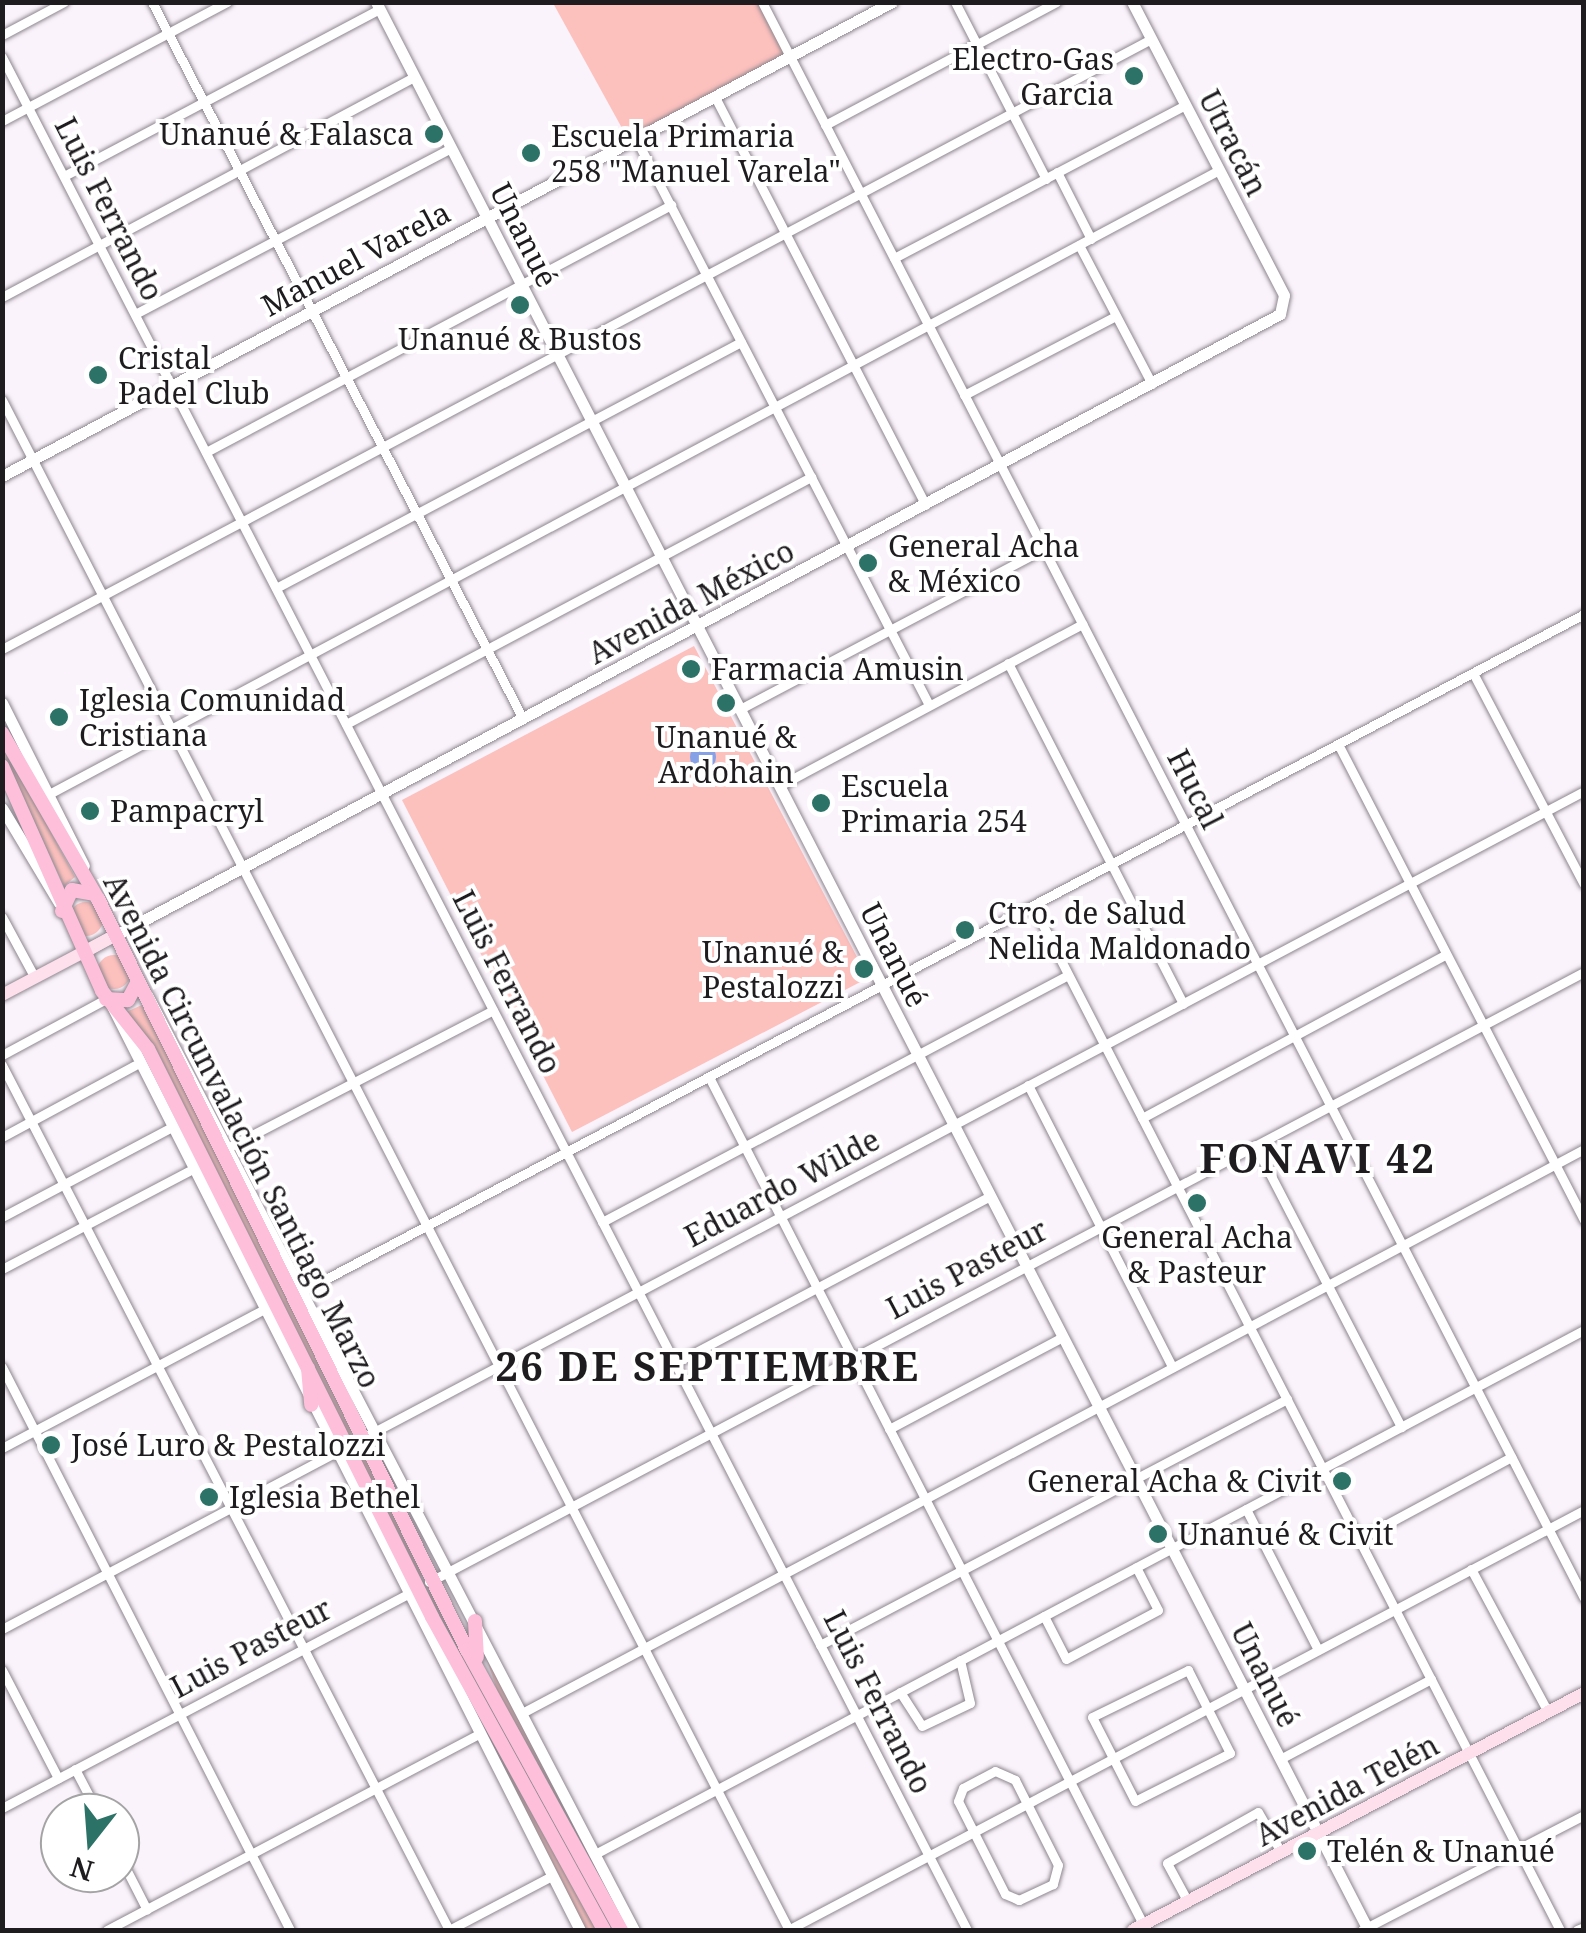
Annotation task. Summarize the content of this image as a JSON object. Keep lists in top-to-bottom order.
{
  "streets": {
    "main road": ["Avenida México", "Avenida Circunvalación Santiago Marzo", "Avenida Telén"],
    "street": [
      "Utracán",
      "Luis Ferrando",
      "Unanué",
      "Manuel Varela",
      "Hucal",
      "Eduardo Wilde",
      "Luis Pasteur"
    ]
  },
  "crossings": [
    ["Utracán", "Avenida México"],
    ["Luis Ferrando", "Manuel Varela"],
    ["Luis Ferrando", "Avenida México"],
    ["Luis Ferrando", "Eduardo Wilde"],
    ["Luis Ferrando", "Luis Pasteur"],
    ["Unanué", "Manuel Varela"],
    ["Unanué", "Avenida México"],
    ["Unanué", "Eduardo Wilde"],
    ["Unanué", "Luis Pasteur"],
    ["Unanué", "Avenida Telén"],
    ["Manuel Varela", "Hucal"],
    ["Avenida México", "Hucal"],
    ["Avenida México", "Avenida Circunvalación Santiago Marzo"],
    ["Hucal", "Eduardo Wilde"],
    ["Hucal", "Luis Pasteur"],
    ["Avenida Circunvalación Santiago Marzo", "Eduardo Wilde"],
    ["Avenida Circunvalación Santiago Marzo", "Luis Pasteur"]
  ],
  "districts": ["FONAVI 42", "26 DE SEPTIEMBRE"],
  "places": [
    "Electro-Gas Garcia",
    "Unanué & Falasca",
    "Escuela Primaria 258 \"Manuel Varela\"",
    "Unanué & Bustos",
    "Cristal Padel Club",
    "General Acha & México",
    "Farmacia Amusin",
    "Unanué & Ardohain",
    "Iglesia Comunidad Cristiana",
    "Escuela Primaria 254",
    "Pampacryl",
    "Ctro. de Salud Nelida Maldonado",
    "Unanué & Pestalozzi",
    "General Acha & Pasteur",
    "José Luro & Pestalozzi",
    "General Acha & Civit",
    "Iglesia Bethel",
    "Unanué & Civit",
    "Telén & Unanué"
  ],
  "north": "bottom"
}
